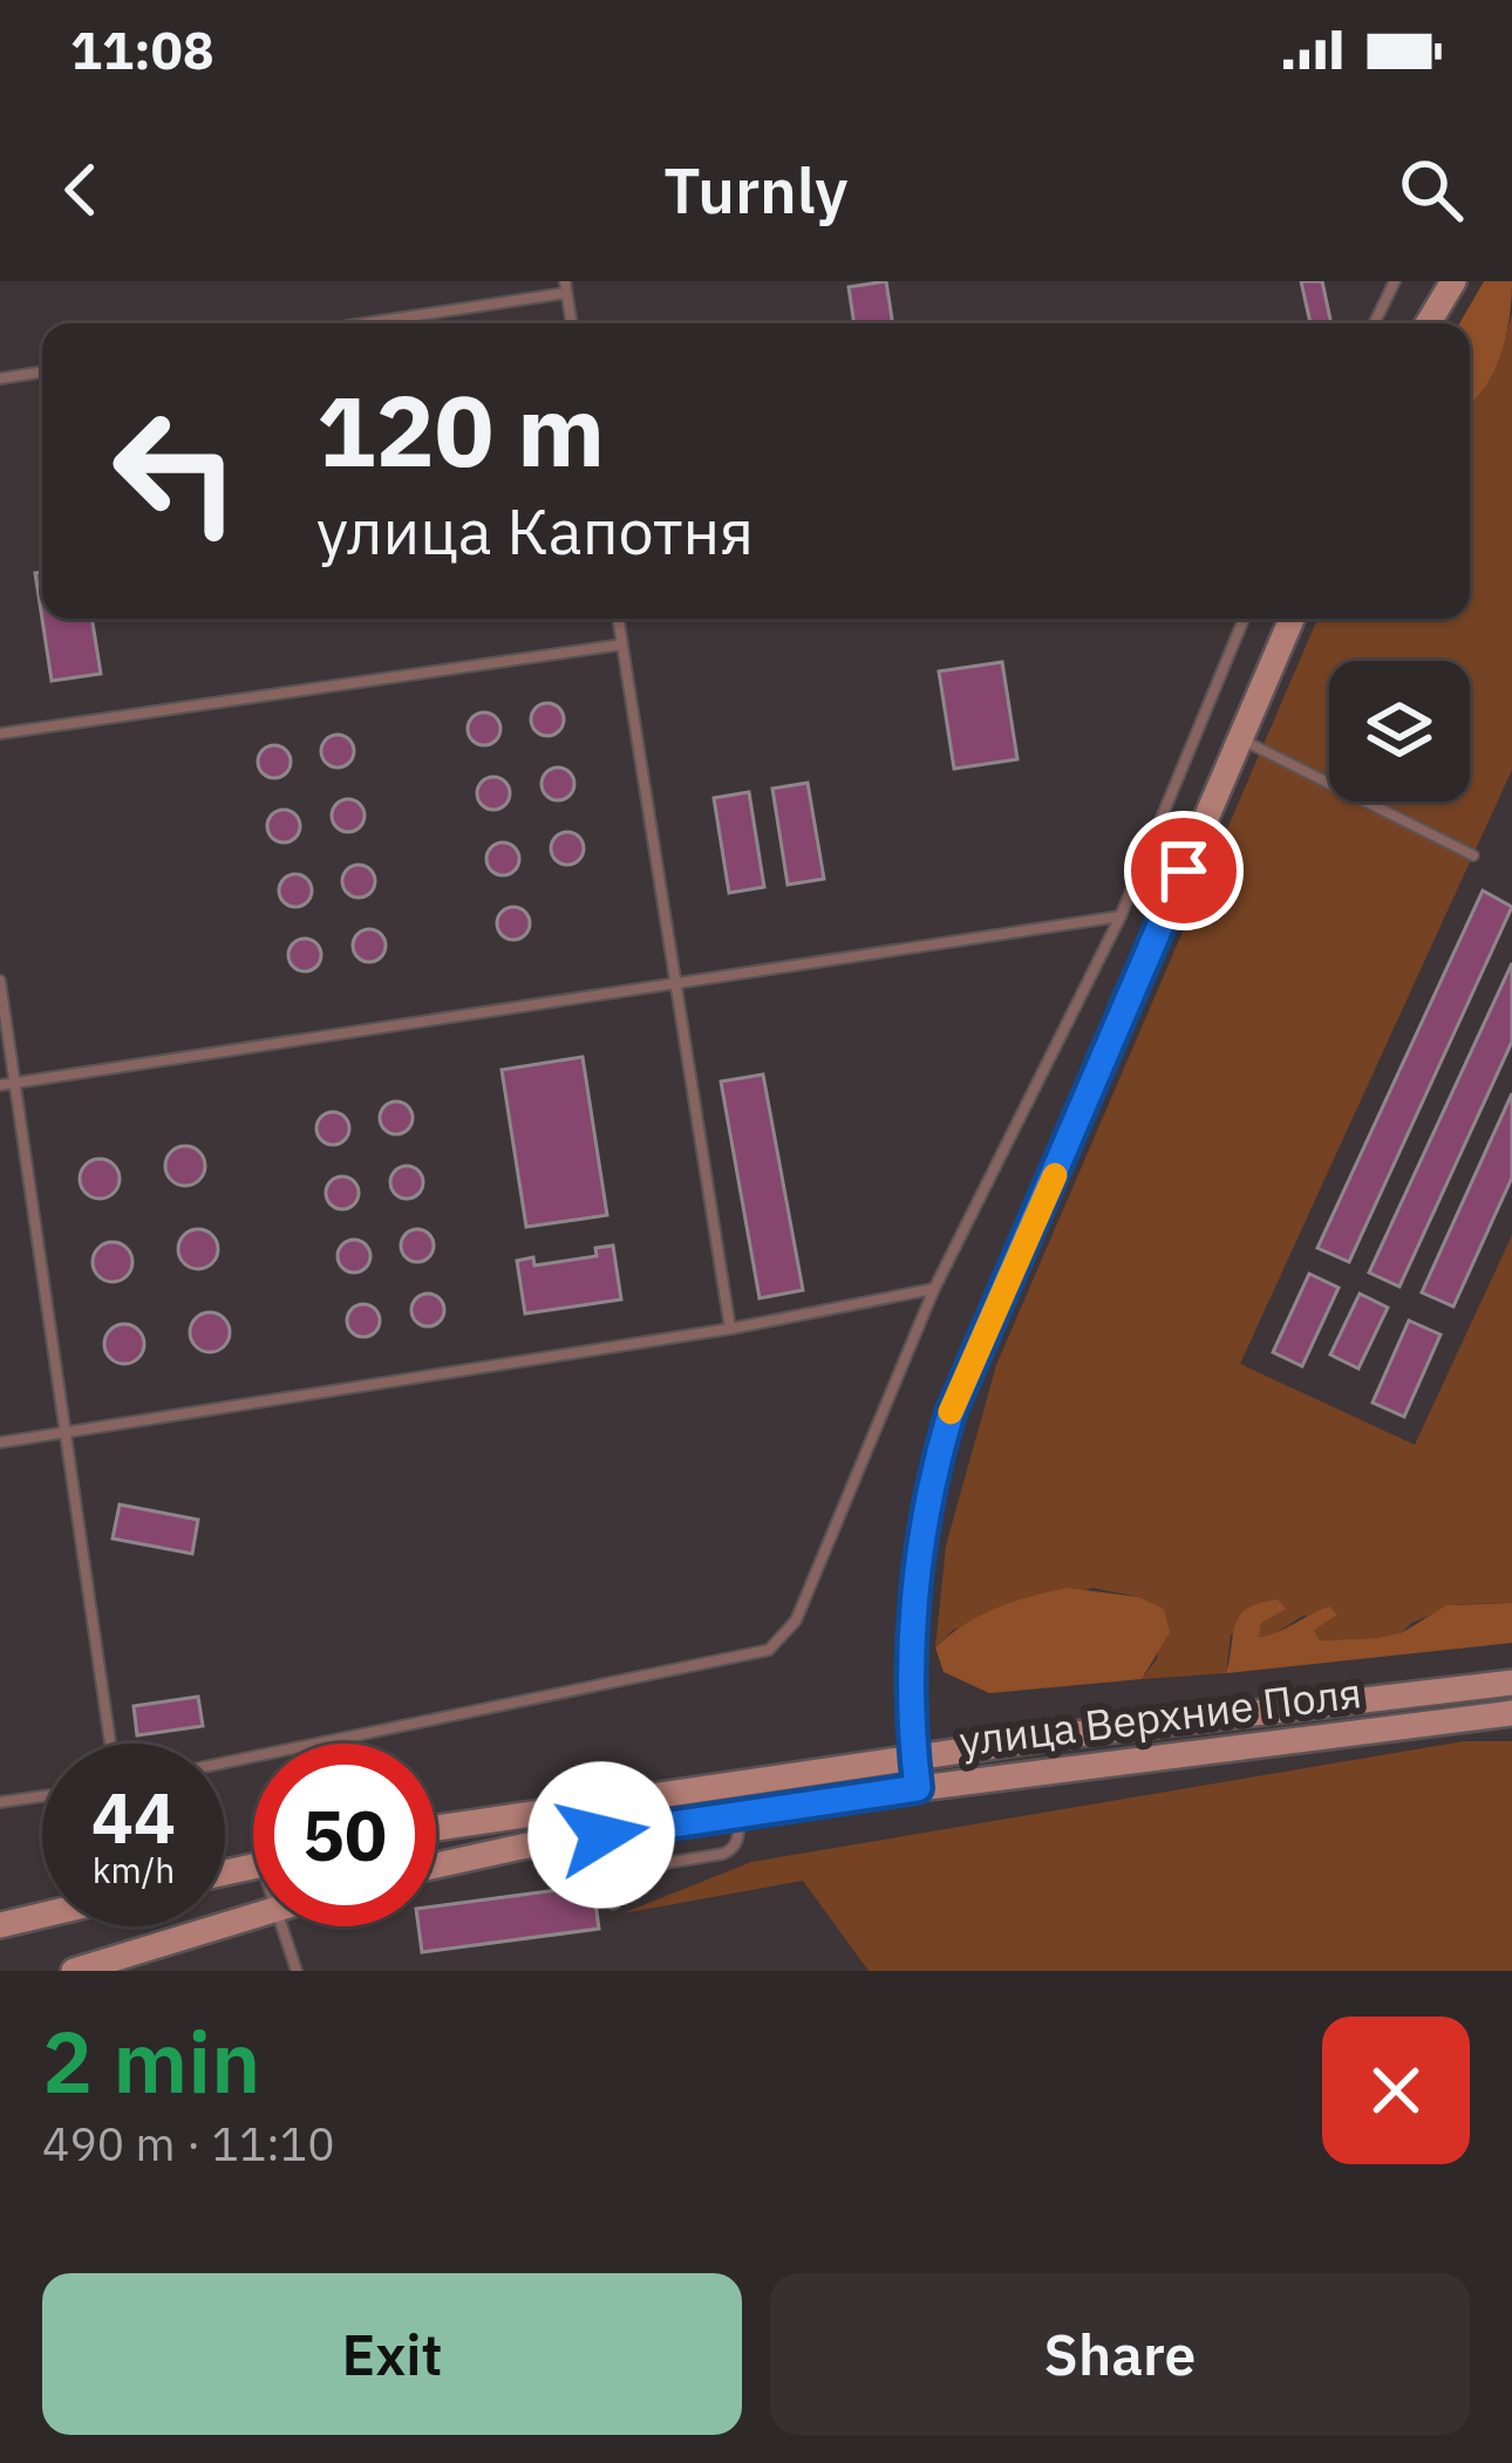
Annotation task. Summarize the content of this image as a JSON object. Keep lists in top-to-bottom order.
{
  "streets": {
    "main road": ["улица Верхние Поля"]
  },
  "page": {
    "status": "11:08",
    "header": "Turnly",
    "turn": ["120 m", "улица Капотня"],
    "speed": "44 km/h",
    "limit": "50",
    "heading": ["2 min", "490 m · 11:10"],
    "buttons": ["Exit", "Share"]
  }
}
